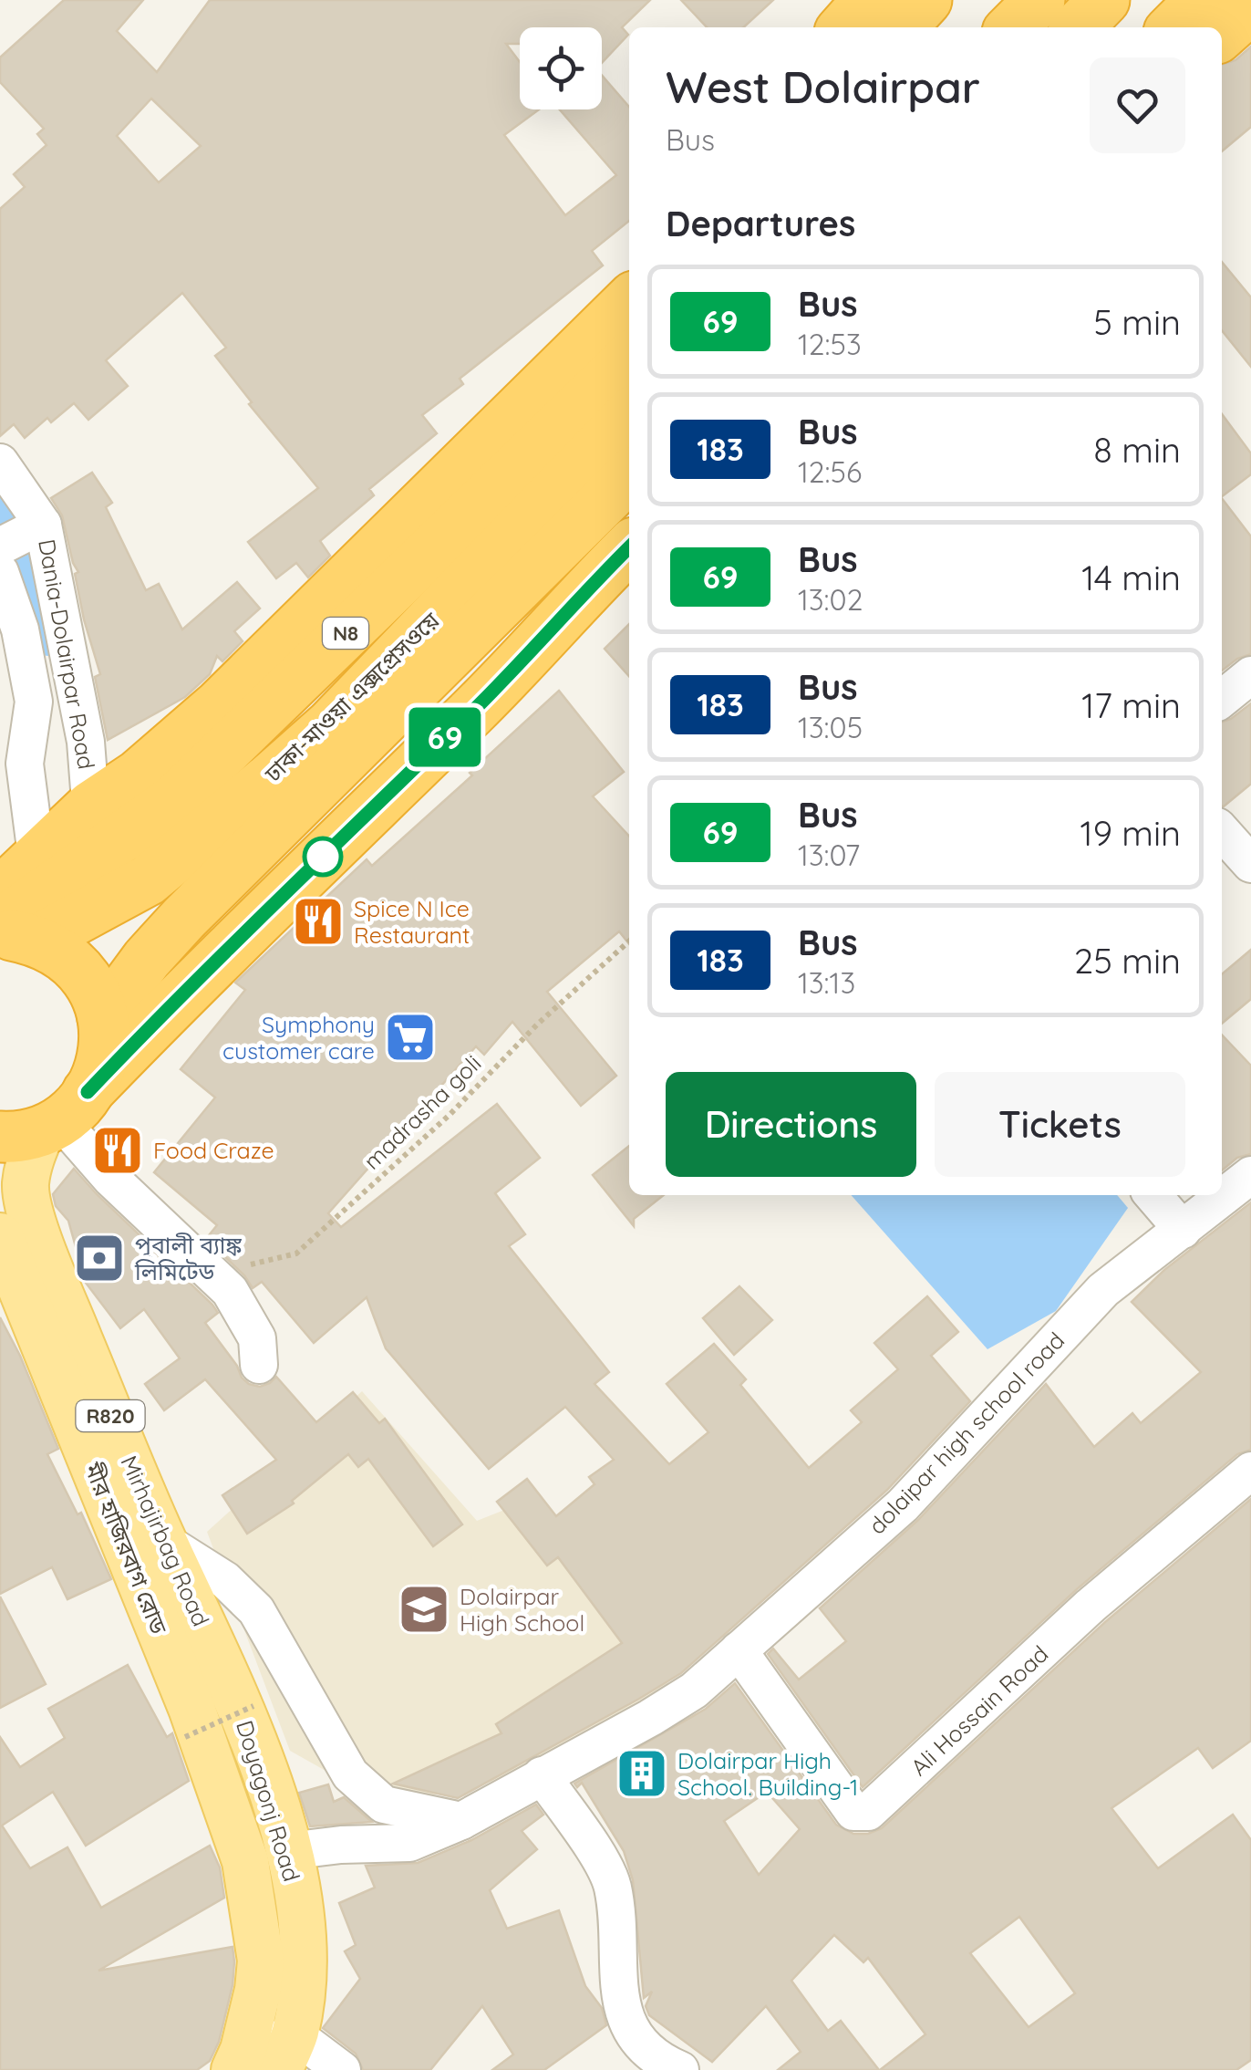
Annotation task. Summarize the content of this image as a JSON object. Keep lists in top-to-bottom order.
{
  "streets": {
    "highway": ["N8", "ঢাকা-মাওয়া এক্সপ্রেসওয়ে"],
    "main road": [
      "R820",
      "Mirhajirbag Road",
      "মীর হাজিরবাগ রোড",
      "Doyagonj Road"
    ],
    "street": ["Dania-Dolairpar Road", "dolaipar high school road", "Ali Hossain Road"],
    "path": ["madrasha goli"]
  },
  "crossings": [
    ["N8", "Dania-Dolairpar Road"],
    ["N8", "ঢাকা-মাওয়া এক্সপ্রেসওয়ে"],
    ["R820", "মীর হাজিরবাগ রোড"],
    ["R820", "Doyagonj Road"],
    ["dolaipar high school road", "Ali Hossain Road"],
    ["dolaipar high school road", "Doyagonj Road"],
    ["Mirhajirbag Road", "মীর হাজিরবাগ রোড"],
    ["Mirhajirbag Road", "Doyagonj Road"]
  ],
  "places": {
    "restaurant": ["Spice N Ice Restaurant", "Food Craze"],
    "supermarket": ["Symphony customer care"],
    "bank": ["পূবালী ব্যাঙ্ক লিমিটেড"],
    "school or university": ["Dolairpar High School"],
    "building": ["Dolairpar High School. Building-1"]
  },
  "lines": ["bus line 69"],
  "page": {
    "on_map": "69",
    "heading": [
      ["West Dolairpar", "Bus"],
      "Departures"
    ],
    "list": [
      {
        "mark": "69",
        "name": "Bus",
        "note": "12:53",
        "value": "5 min"
      },
      {
        "mark": "183",
        "name": "Bus",
        "note": "12:56",
        "value": "8 min"
      },
      {
        "mark": "69",
        "name": "Bus",
        "note": "13:02",
        "value": "14 min"
      },
      {
        "mark": "183",
        "name": "Bus",
        "note": "13:05",
        "value": "17 min"
      },
      {
        "mark": "69",
        "name": "Bus",
        "note": "13:07",
        "value": "19 min"
      },
      {
        "mark": "183",
        "name": "Bus",
        "note": "13:13",
        "value": "25 min"
      }
    ],
    "buttons": ["Directions", "Tickets"]
  }
}
